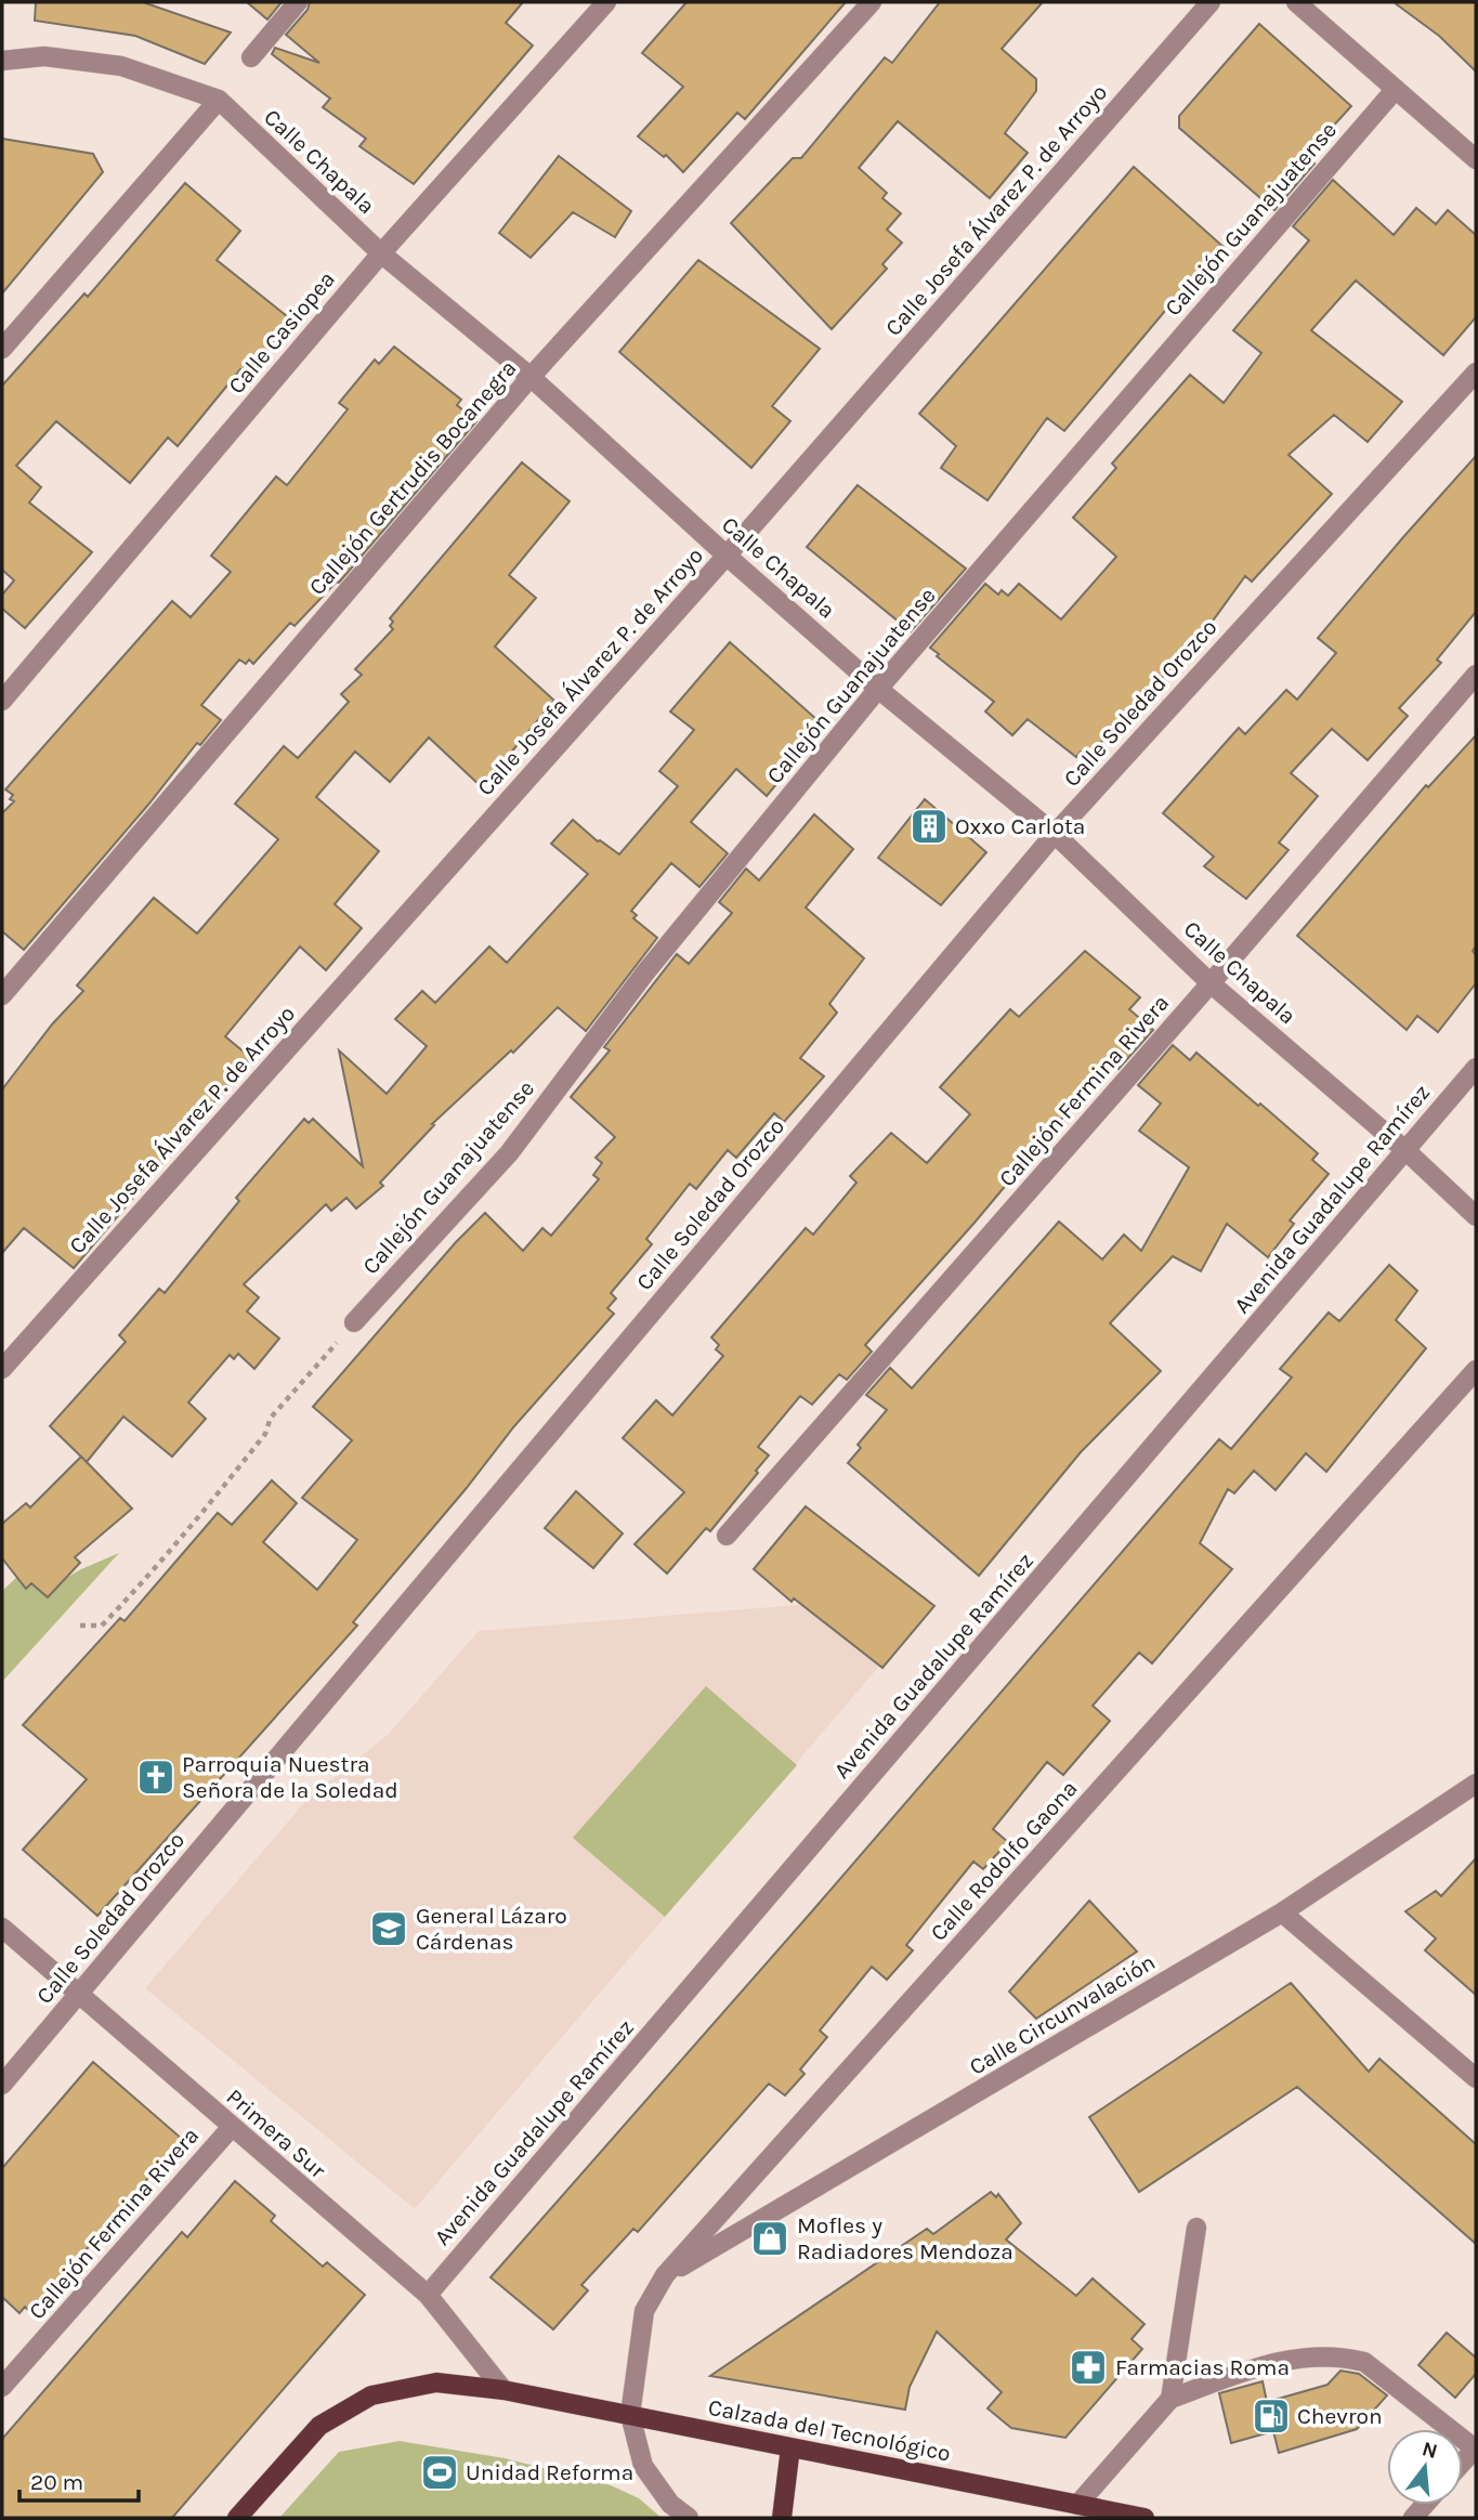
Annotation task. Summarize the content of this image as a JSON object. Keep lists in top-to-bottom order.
{
  "streets": {
    "main road": ["Calzada del Tecnológico"],
    "street": [
      "Calle Chapala",
      "Calle Josefa Álvarez P. de Arroyo",
      "Callejón Guanajuatense",
      "Calle Casiopea",
      "Callejón Gertrudis Bocanegra",
      "Calle Soledad Orozco",
      "Callejón Fermina Rivera",
      "Avenida Guadalupe Ramírez",
      "Calle Rodolfo Gaona",
      "Calle Circunvalación",
      "Primera Sur"
    ]
  },
  "crossings": [
    ["Calle Chapala", "Calle Josefa Álvarez P. de Arroyo"],
    ["Calle Chapala", "Callejón Guanajuatense"],
    ["Calle Chapala", "Calle Casiopea"],
    ["Calle Chapala", "Callejón Gertrudis Bocanegra"],
    ["Calle Chapala", "Calle Soledad Orozco"],
    ["Calle Chapala", "Callejón Fermina Rivera"],
    ["Calle Chapala", "Avenida Guadalupe Ramírez"],
    ["Calle Soledad Orozco", "Primera Sur"],
    ["Callejón Fermina Rivera", "Primera Sur"],
    ["Avenida Guadalupe Ramírez", "Primera Sur"],
    ["Calle Rodolfo Gaona", "Calle Circunvalación"],
    ["Calle Rodolfo Gaona", "Calzada del Tecnológico"],
    ["Primera Sur", "Calzada del Tecnológico"]
  ],
  "places": {
    "building": ["Oxxo Carlota"],
    "church": ["Parroquia Nuestra Señora de la Soledad"],
    "school or university": ["General Lázaro Cárdenas"],
    "shop": ["Mofles y Radiadores Mendoza"],
    "pharmacy": ["Farmacias Roma"],
    "fuel station": ["Chevron"],
    "sports": ["Unidad Reforma"]
  },
  "scale_bar": "20 m",
  "north": "top"
}
